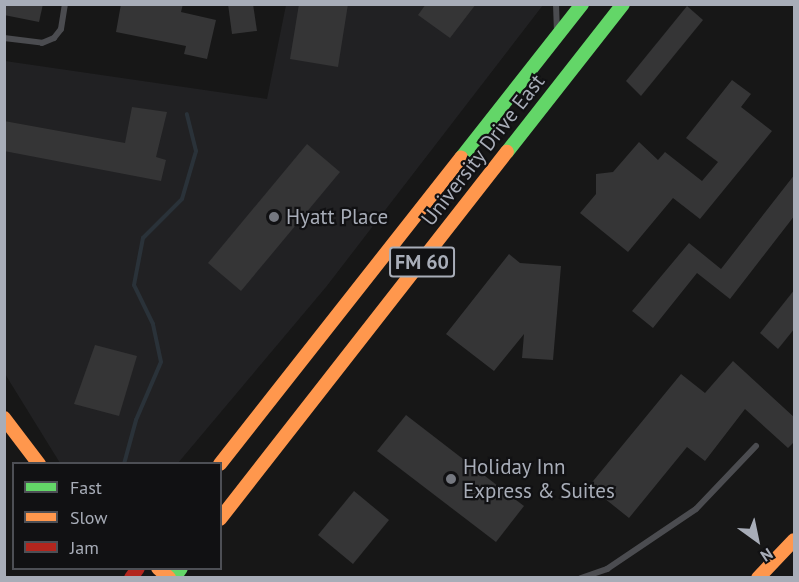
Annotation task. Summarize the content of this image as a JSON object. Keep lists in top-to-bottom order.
{
  "streets": {
    "main road": ["University Drive East", "FM 60"]
  },
  "places": ["Hyatt Place", "Holiday Inn Express & Suites"],
  "legend": ["Fast", "Slow", "Jam"],
  "north": "bottom right"
}
